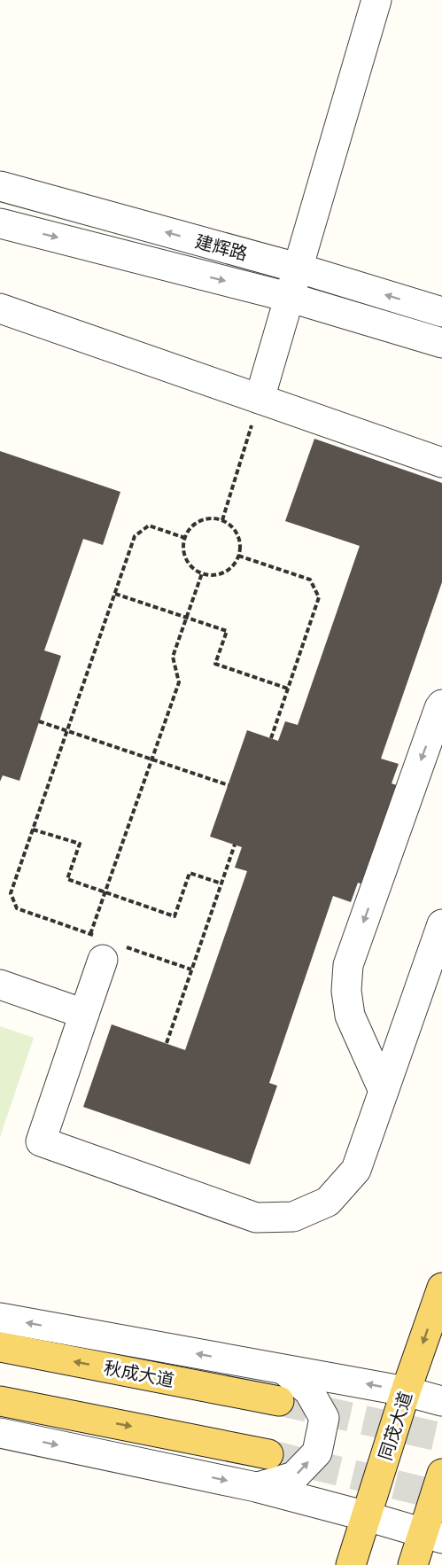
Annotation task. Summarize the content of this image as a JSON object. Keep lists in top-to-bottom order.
{
  "streets": {
    "main road": ["秋成大道", "同茂大道"],
    "street": ["建辉路"]
  },
  "one_way": ["同茂大道"]
}
